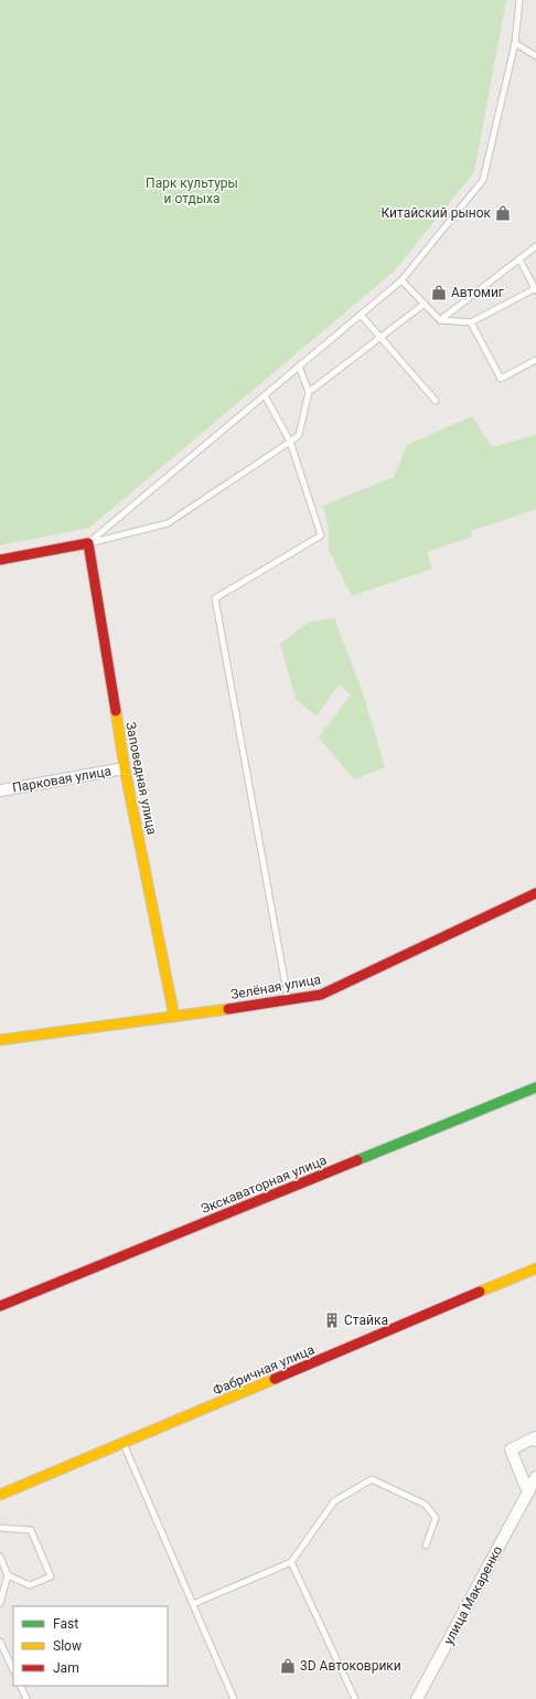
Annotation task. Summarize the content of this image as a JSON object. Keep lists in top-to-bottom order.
{
  "streets": {
    "street": [
      "Заповедная улица",
      "Парковая улица",
      "Зелёная улица",
      "Экскаваторная улица",
      "Фабричная улица",
      "улица Макаренко"
    ]
  },
  "crossings": [
    ["Заповедная улица", "Парковая улица"],
    ["Заповедная улица", "Зелёная улица"]
  ],
  "parks": ["Парк культуры и отдыха"],
  "places": {
    "shop": ["Китайский рынок", "Автомиг", "3D Автоковрики"],
    "building": ["Стайка"]
  },
  "legend": ["Fast", "Slow", "Jam"]
}
